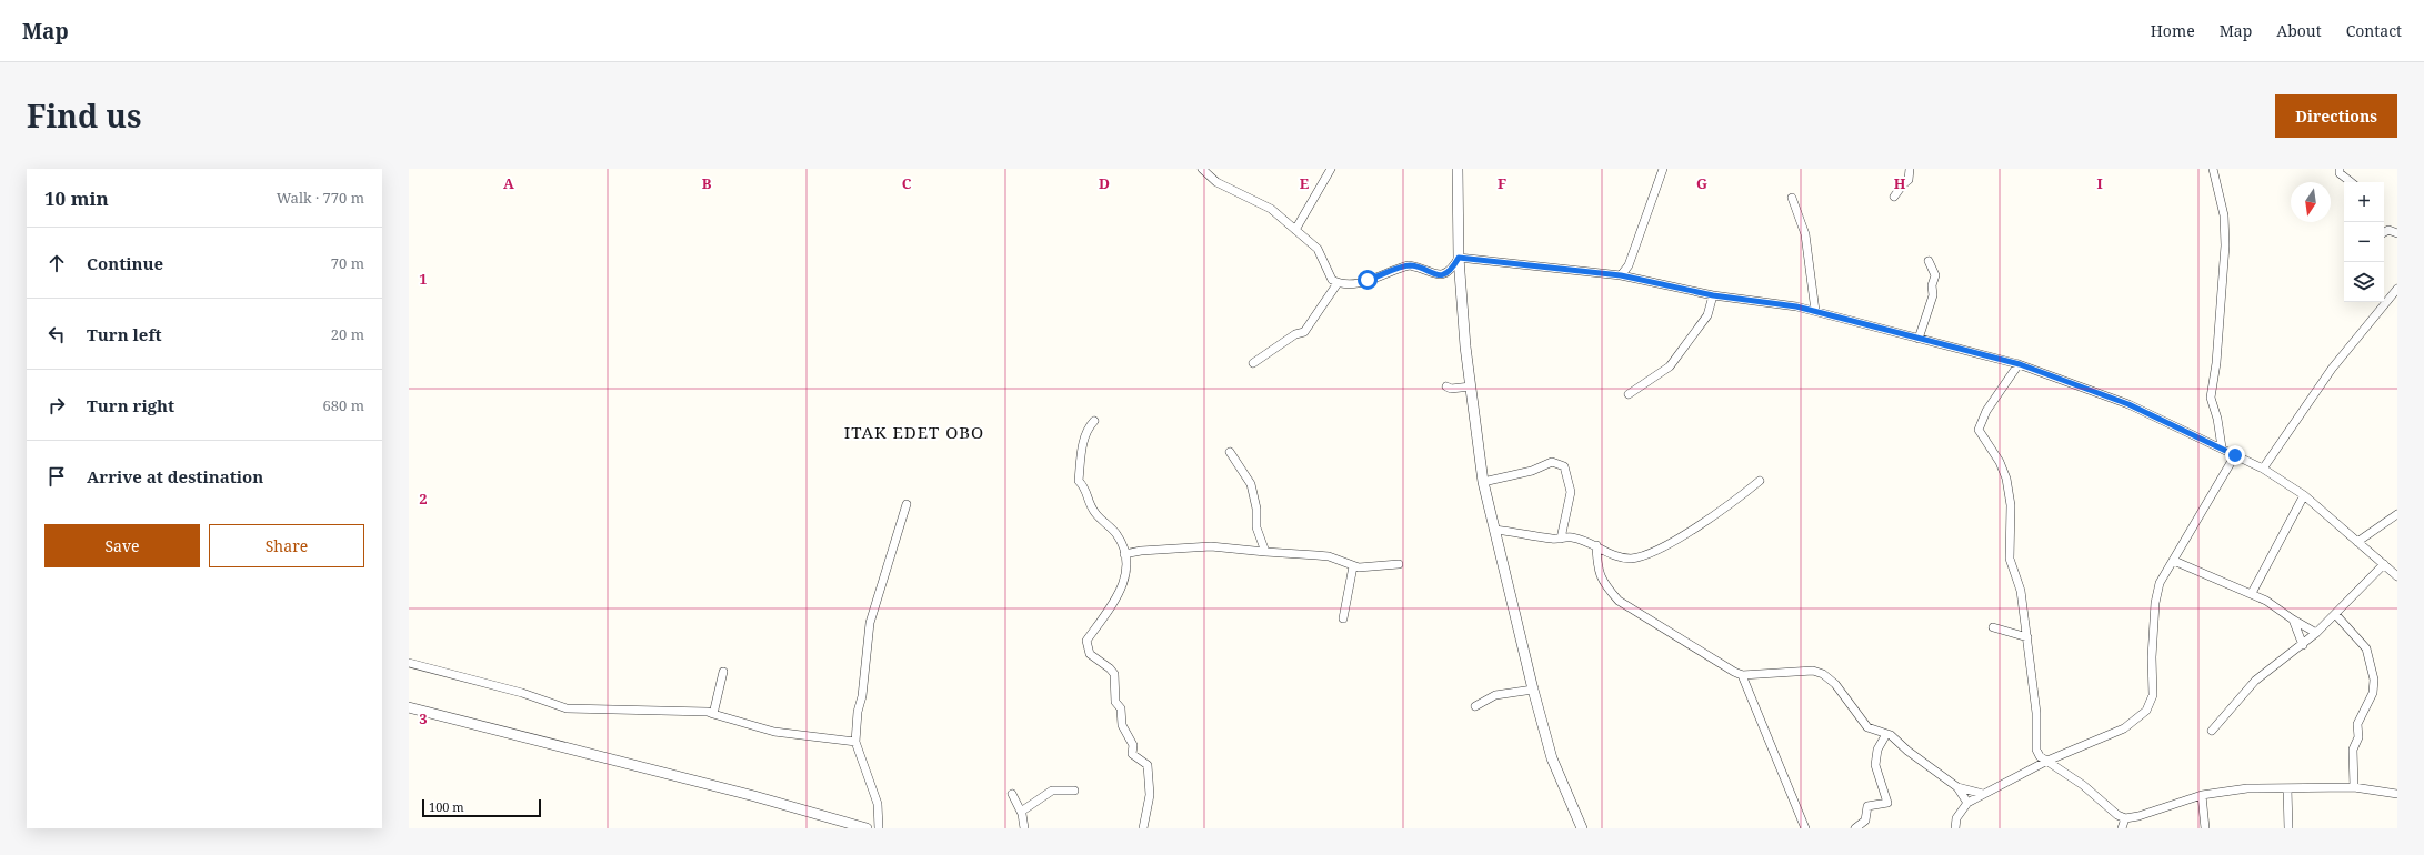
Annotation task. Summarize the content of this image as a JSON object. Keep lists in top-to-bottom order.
{
  "districts": ["ITAK EDET OBO"],
  "scale_bar": "100 m",
  "north": "bottom",
  "page": {
    "header": "Map",
    "nav": [
      "Home",
      "Map",
      "About",
      "Contact"
    ],
    "title": "Find us",
    "buttons": [
      "Directions",
      ["Save", "Share"]
    ],
    "heading": ["10 min", "Walk · 770 m"],
    "map_buttons": ["+", "−"],
    "list": [
      ["Continue", "70 m"],
      ["Turn left", "20 m"],
      ["Turn right", "680 m"],
      "Arrive at destination"
    ],
    "scale": "100 m"
  },
  "grid": {
    "columns": [
      "A",
      "B",
      "C",
      "D",
      "E",
      "F",
      "G",
      "H",
      "I"
    ],
    "rows": ["1", "2", "3"]
  }
}
